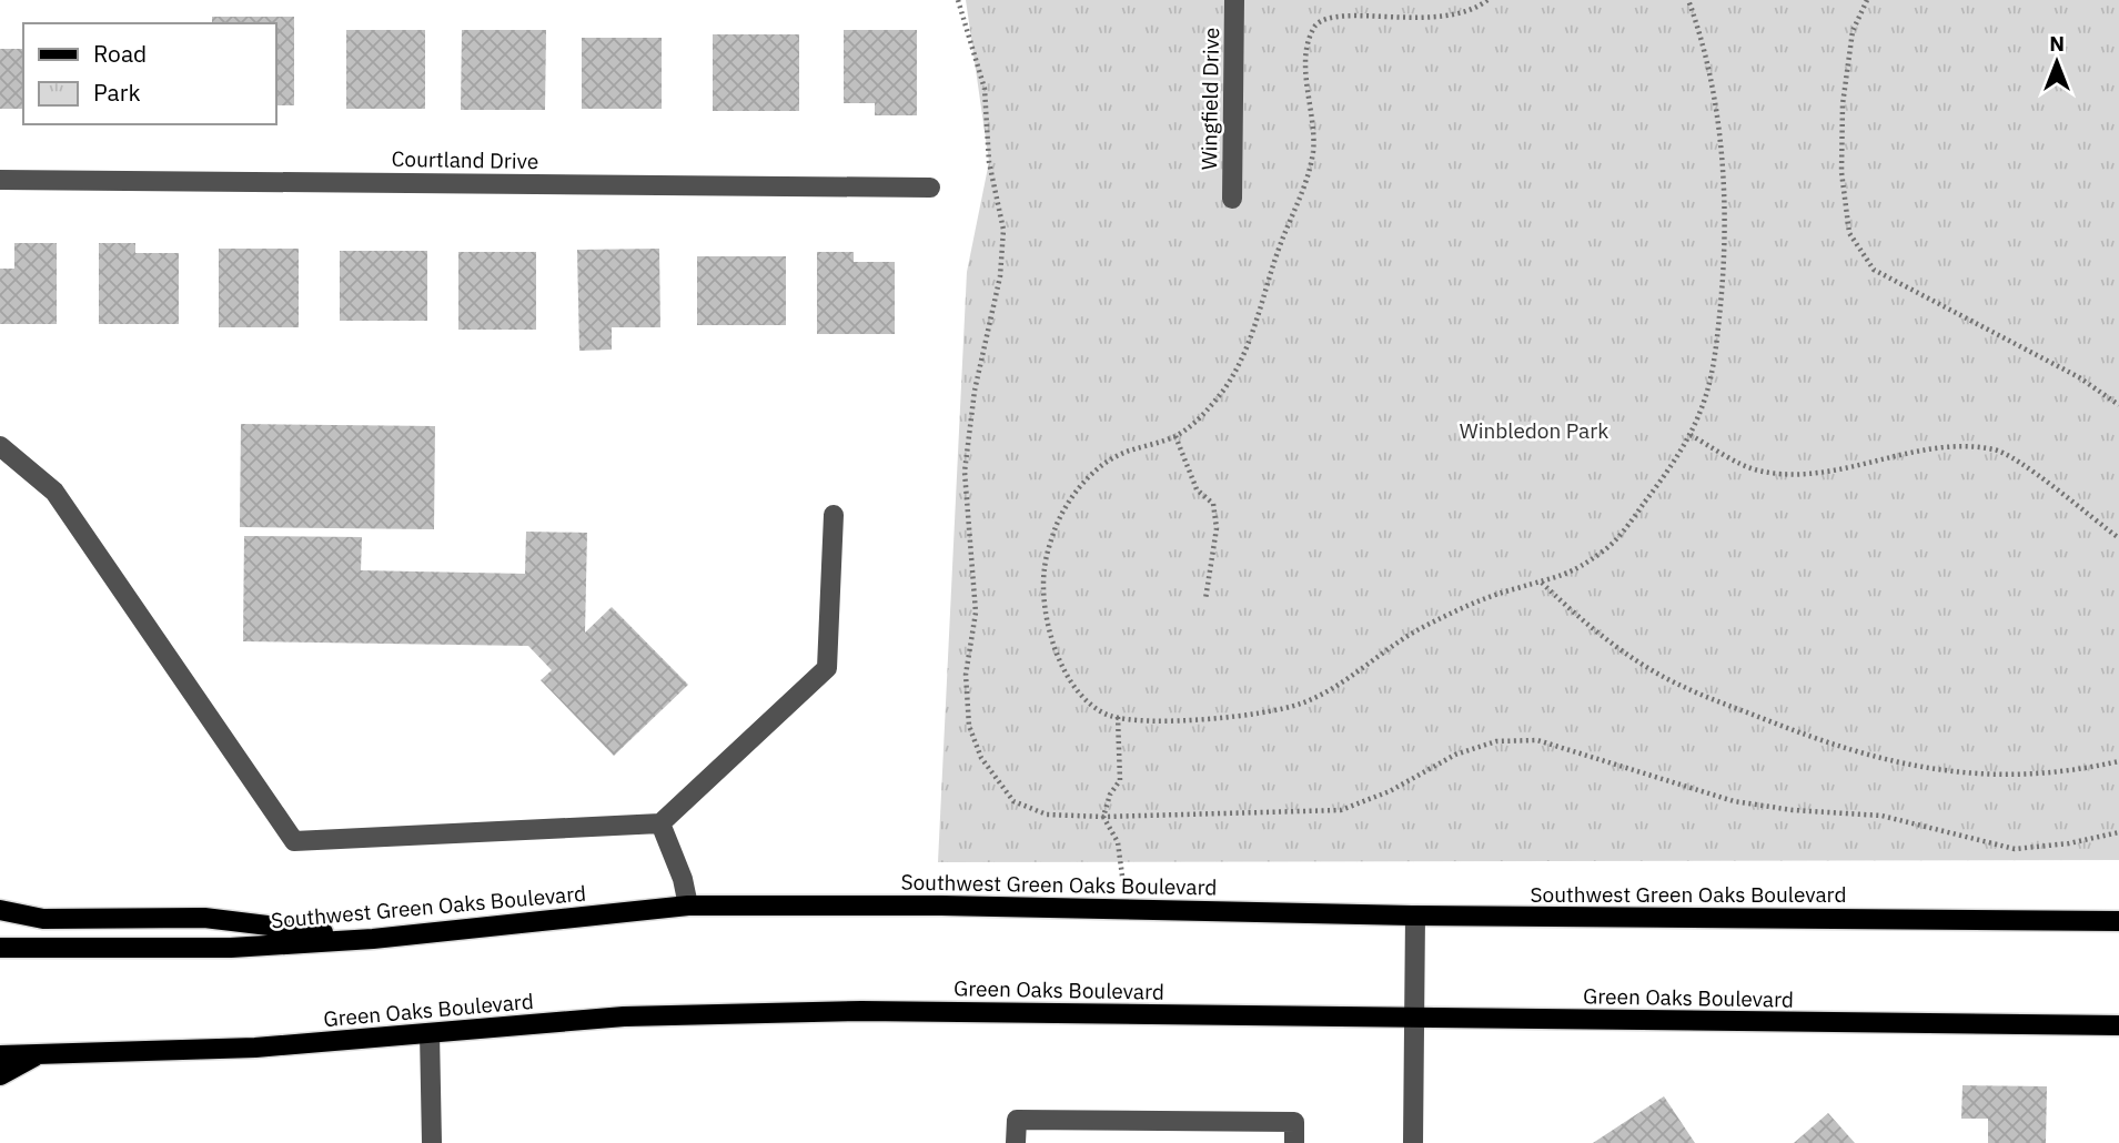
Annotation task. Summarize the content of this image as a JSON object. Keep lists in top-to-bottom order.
{
  "streets": {
    "main road": ["Southwest Green Oaks Boulevard", "Green Oaks Boulevard"],
    "street": ["Wingfield Drive", "Courtland Drive"]
  },
  "parks": ["Winbledon Park"],
  "legend": ["Road", "Park"],
  "north": "top"
}
